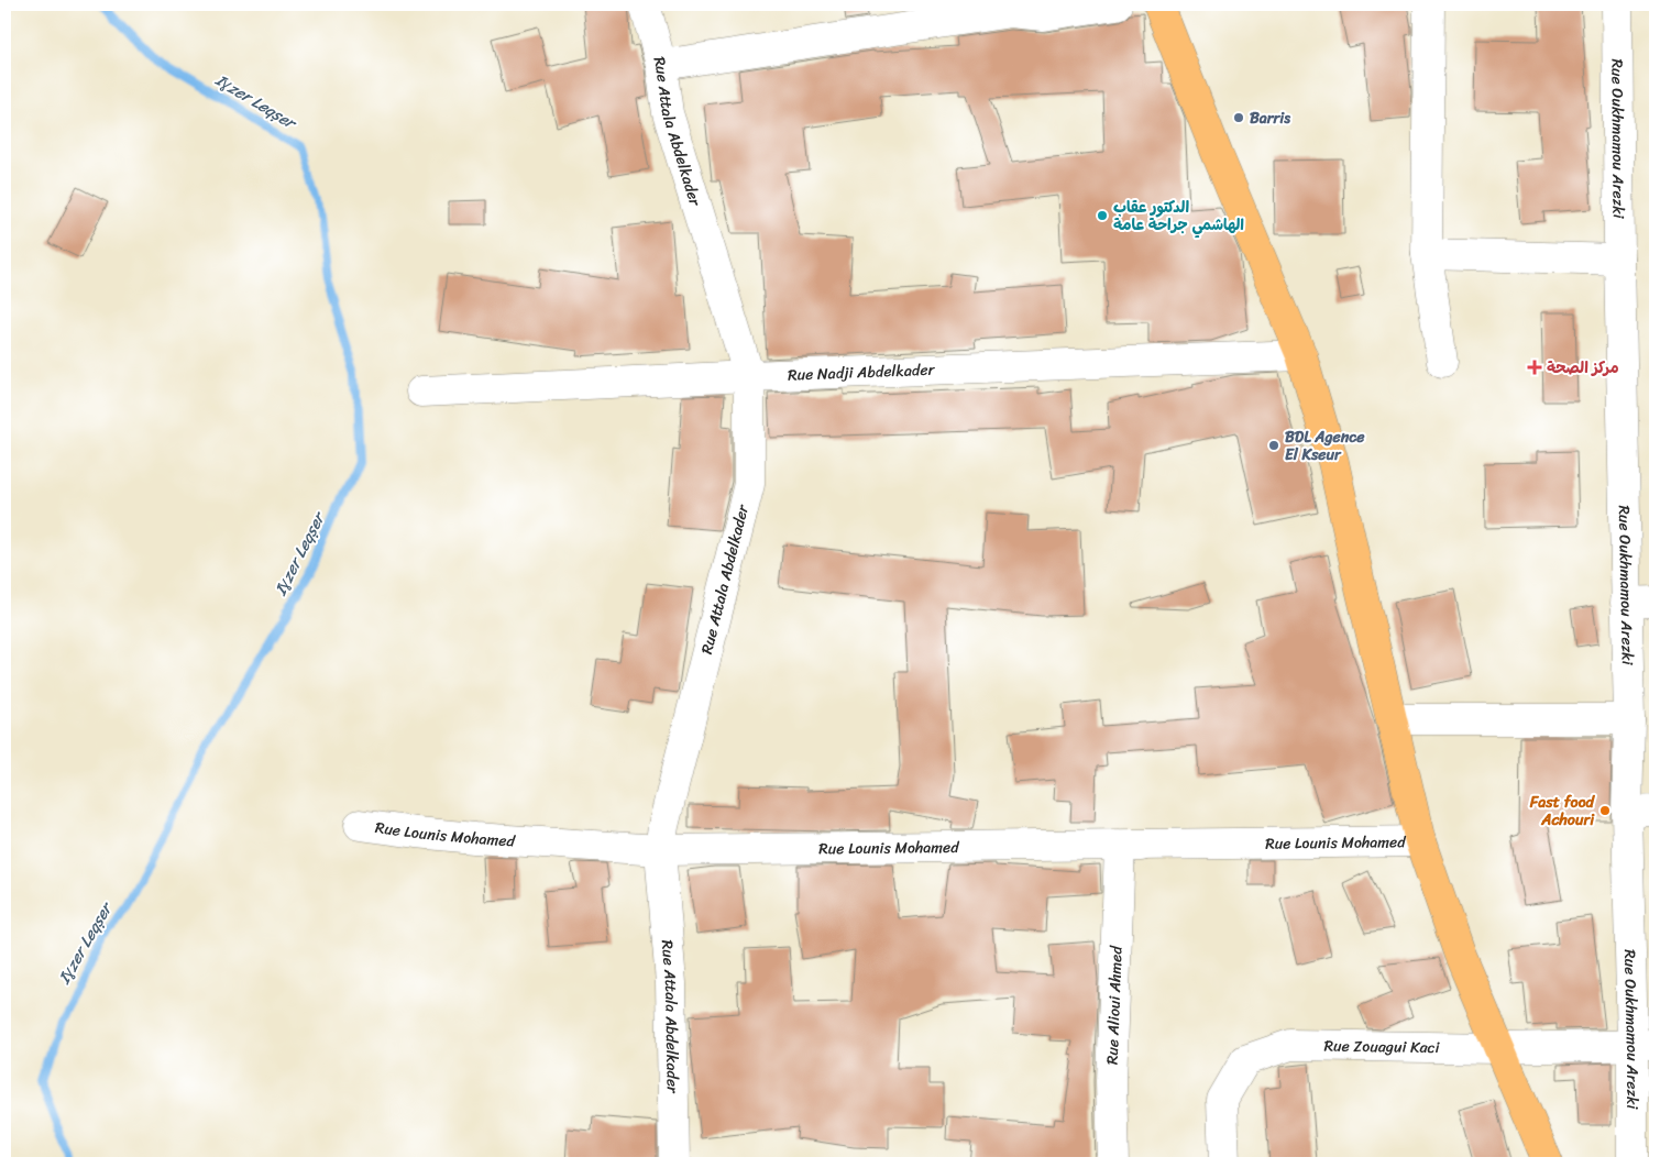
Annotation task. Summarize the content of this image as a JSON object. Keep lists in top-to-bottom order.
{
  "streets": {
    "street": [
      "Rue Attala Abdelkader",
      "Rue Oukhmamou Arezki",
      "Rue Nadji Abdelkader",
      "Rue Lounis Mohamed",
      "Rue Alioui Ahmed",
      "Rue Zouagui Kaci"
    ]
  },
  "crossings": [
    ["Rue Attala Abdelkader", "Rue Nadji Abdelkader"],
    ["Rue Attala Abdelkader", "Rue Lounis Mohamed"],
    ["Rue Oukhmamou Arezki", "Rue Zouagui Kaci"],
    ["Rue Lounis Mohamed", "Rue Alioui Ahmed"]
  ],
  "water": ["Iɣzer Leqṣer"],
  "places": {
    "other": [
      "Barris",
      "الدكتور عقاب الهاشمي جراحة عامة",
      "BDL Agence El Kseur",
      "Fast food Achouri"
    ],
    "health": ["مركز الصحة"]
  }
}
